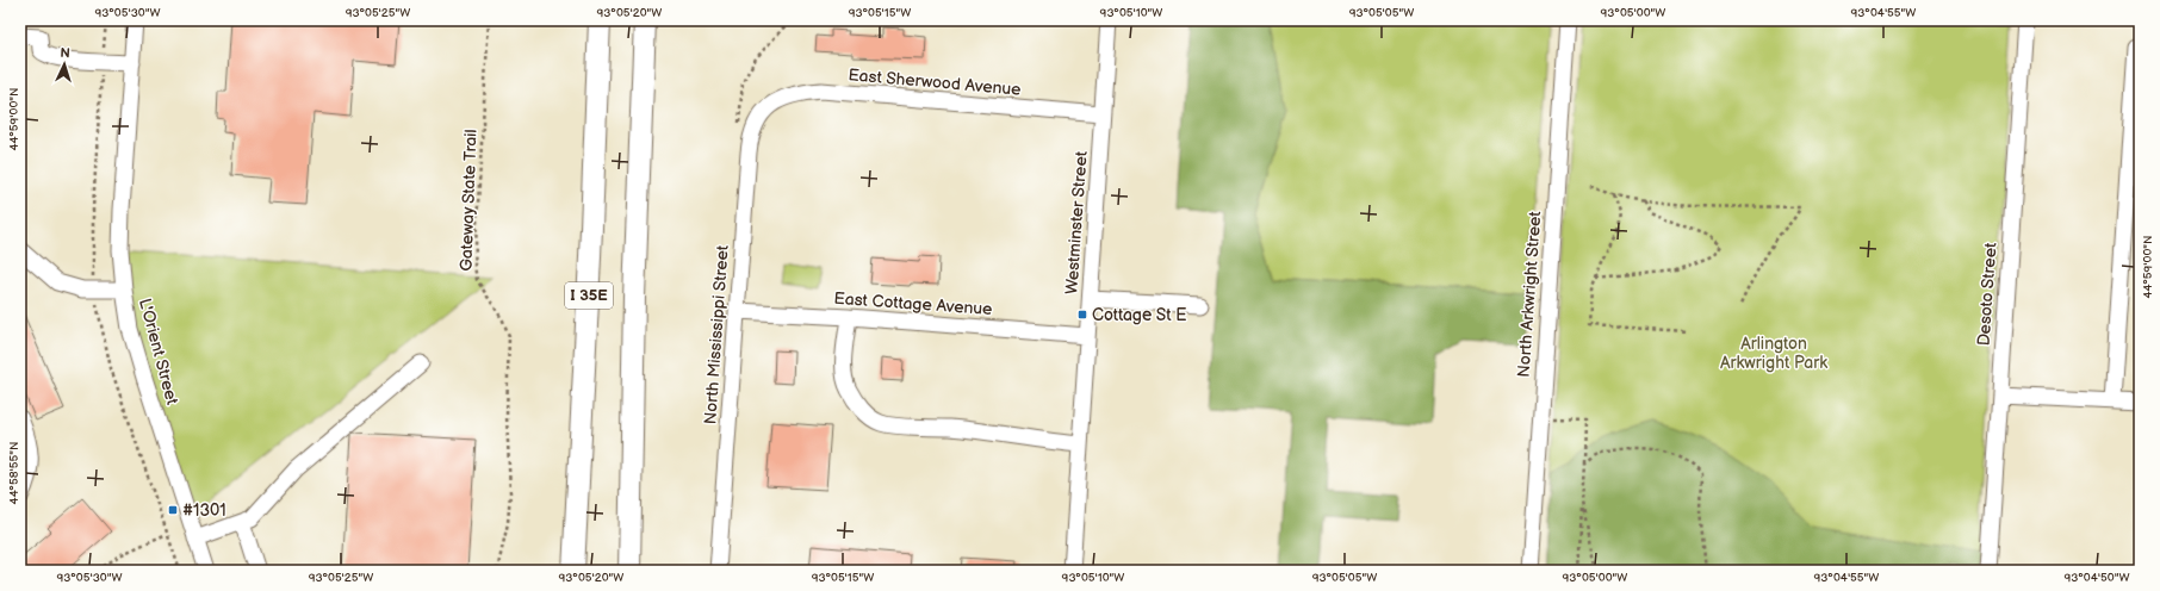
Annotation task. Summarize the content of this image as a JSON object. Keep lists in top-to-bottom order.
{
  "streets": {
    "highway": ["I 35E"],
    "street": [
      "East Sherwood Avenue",
      "Westminster Street",
      "North Arkwright Street",
      "Desoto Street",
      "East Cottage Avenue",
      "North Mississippi Street",
      "L'Orient Street"
    ],
    "path": ["Gateway State Trail"]
  },
  "crossings": [
    ["East Sherwood Avenue", "Westminster Street"],
    ["East Sherwood Avenue", "North Mississippi Street"],
    ["Westminster Street", "East Cottage Avenue"],
    ["East Cottage Avenue", "North Mississippi Street"]
  ],
  "parks": ["Arlington Arkwright Park"],
  "places": {
    "transit": ["Cottage St E", "#1301"]
  },
  "north": "top",
  "coordinates": [
    "93°05'30\"W",
    "93°05'25\"W",
    "93°05'20\"W",
    "93°05'15\"W",
    "93°05'10\"W",
    "93°05'05\"W",
    "93°05'00\"W",
    "93°04'55\"W",
    "44°59'00\"N",
    "44°58'55\"N",
    "93°04'50\"W"
  ]
}
